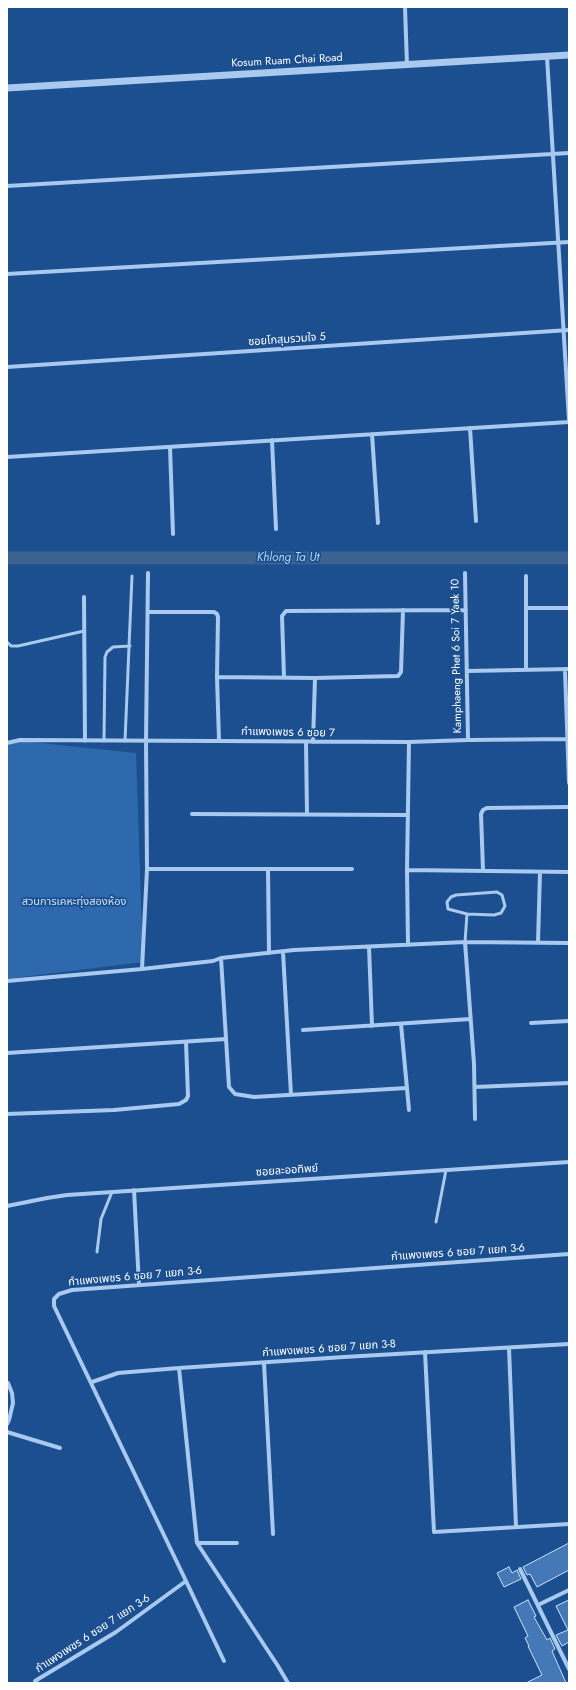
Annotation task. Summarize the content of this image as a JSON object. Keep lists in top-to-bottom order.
{
  "streets": {
    "street": [
      "Kosum Ruam Chai Road",
      "ซอยโกสุมรวมใจ 5",
      "Kamphaeng Phet 6 Soi 7 Yaek 10",
      "กำแพงเพชร 6 ซอย 7",
      "ซอยละออทิพย์",
      "กำแพงเพชร 6 ซอย 7 แยก 3-6",
      "กำแพงเพชร 6 ซอย 7 แยก 3-8"
    ]
  },
  "crossings": [
    ["Kamphaeng Phet 6 Soi 7 Yaek 10", "กำแพงเพชร 6 ซอย 7"],
    ["กำแพงเพชร 6 ซอย 7 แยก 3-6", "กำแพงเพชร 6 ซอย 7 แยก 3-8"]
  ],
  "water": ["Khlong Ta Ut"],
  "parks": ["สวนการเคหะทุ่งสองห้อง"]
}
